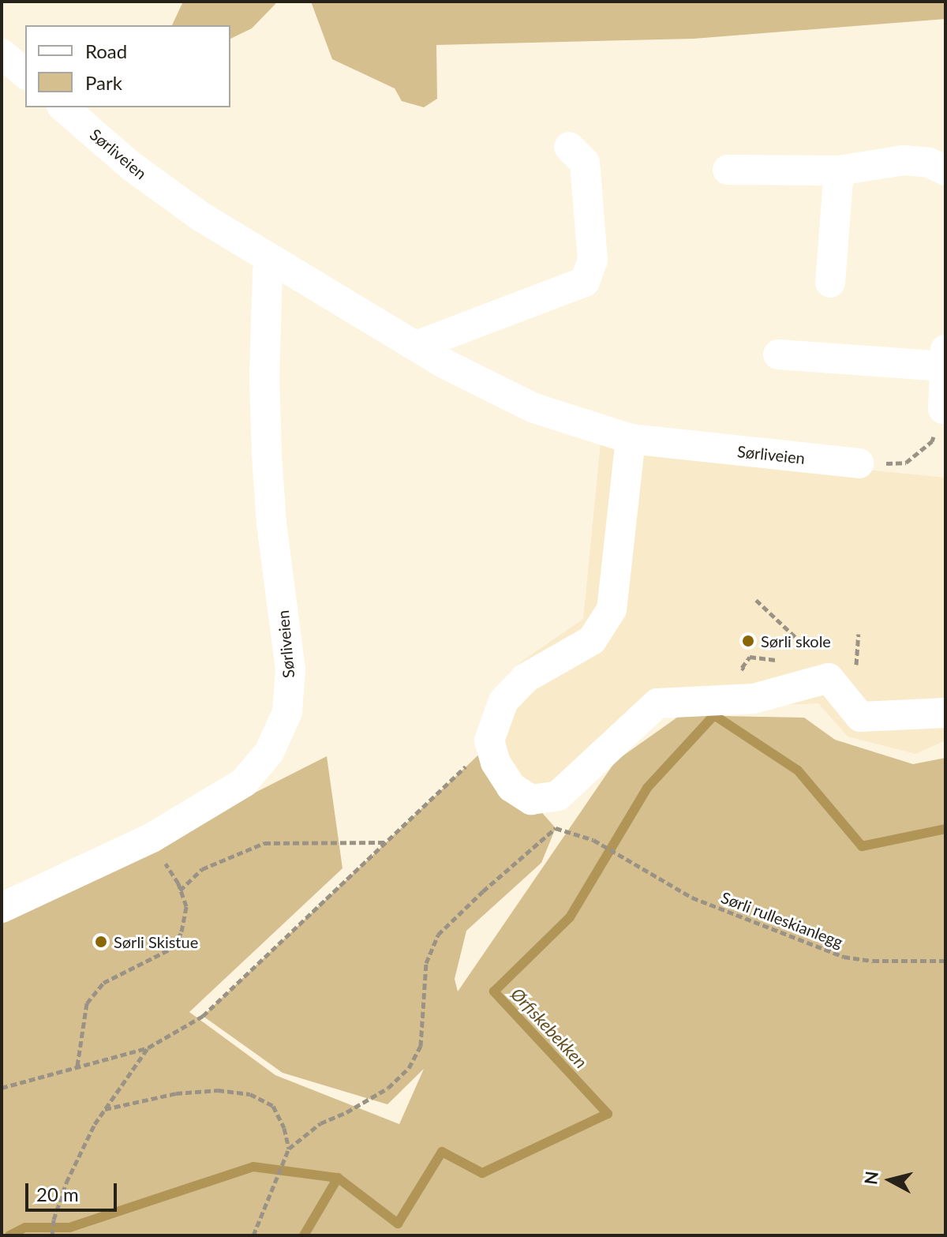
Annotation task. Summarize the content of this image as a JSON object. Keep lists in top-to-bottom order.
{
  "streets": {
    "street": ["Sørliveien"],
    "path": ["Sørli rulleskianlegg"]
  },
  "water": ["Ørfiskebekken"],
  "places": ["Sørli skole", "Sørli Skistue"],
  "legend": ["Road", "Park"],
  "scale_bar": "20 m",
  "north": "left"
}
